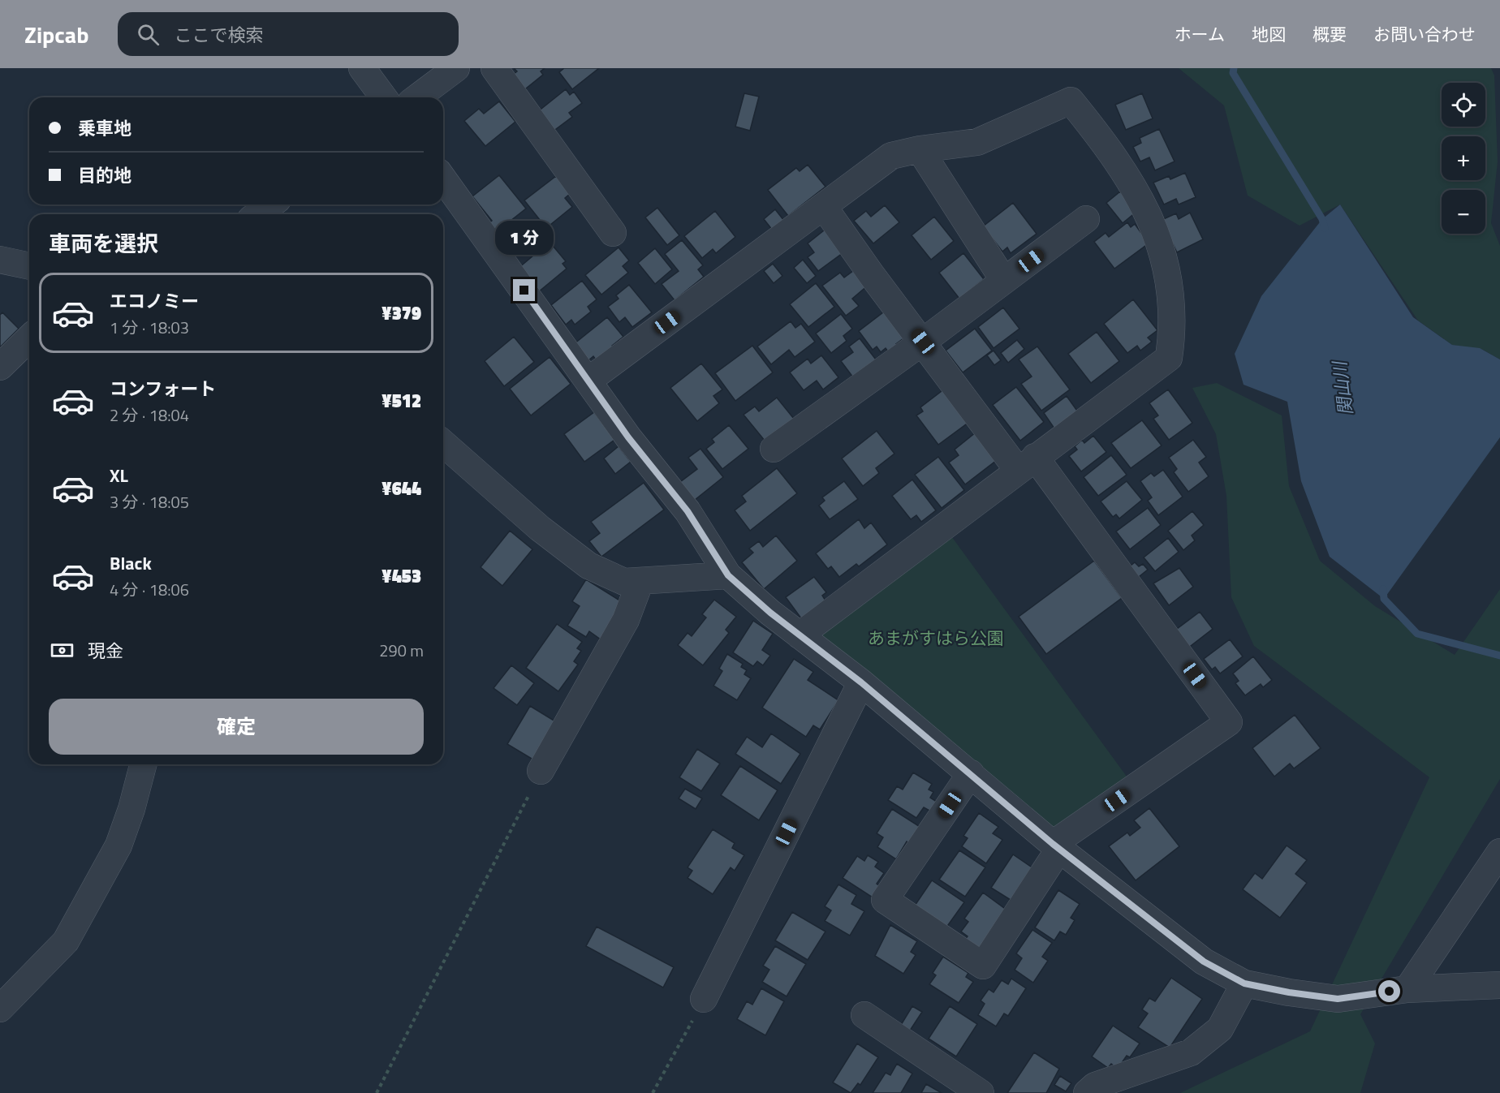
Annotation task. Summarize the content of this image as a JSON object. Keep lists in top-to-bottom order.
{
  "water": ["関山川"],
  "parks": ["あまがすはら公園"],
  "page": {
    "header": "Zipcab",
    "search": "ここで検索",
    "nav": [
      "ホーム",
      "地図",
      "概要",
      "お問い合わせ"
    ],
    "map_buttons": ["+", "−"],
    "banner": ["乗車地", "目的地"],
    "heading": "車両を選択",
    "bubble": "1 分",
    "list": [
      {
        "name": "エコノミー",
        "note": "1 分 · 18:03",
        "value": "¥379"
      },
      {
        "name": "コンフォート",
        "note": "2 分 · 18:04",
        "value": "¥512"
      },
      {
        "name": "XL",
        "note": "3 分 · 18:05",
        "value": "¥644"
      },
      {
        "name": "Black",
        "note": "4 分 · 18:06",
        "value": "¥453"
      }
    ],
    "pay": ["現金", "290 m"],
    "buttons": "確定"
  }
}
